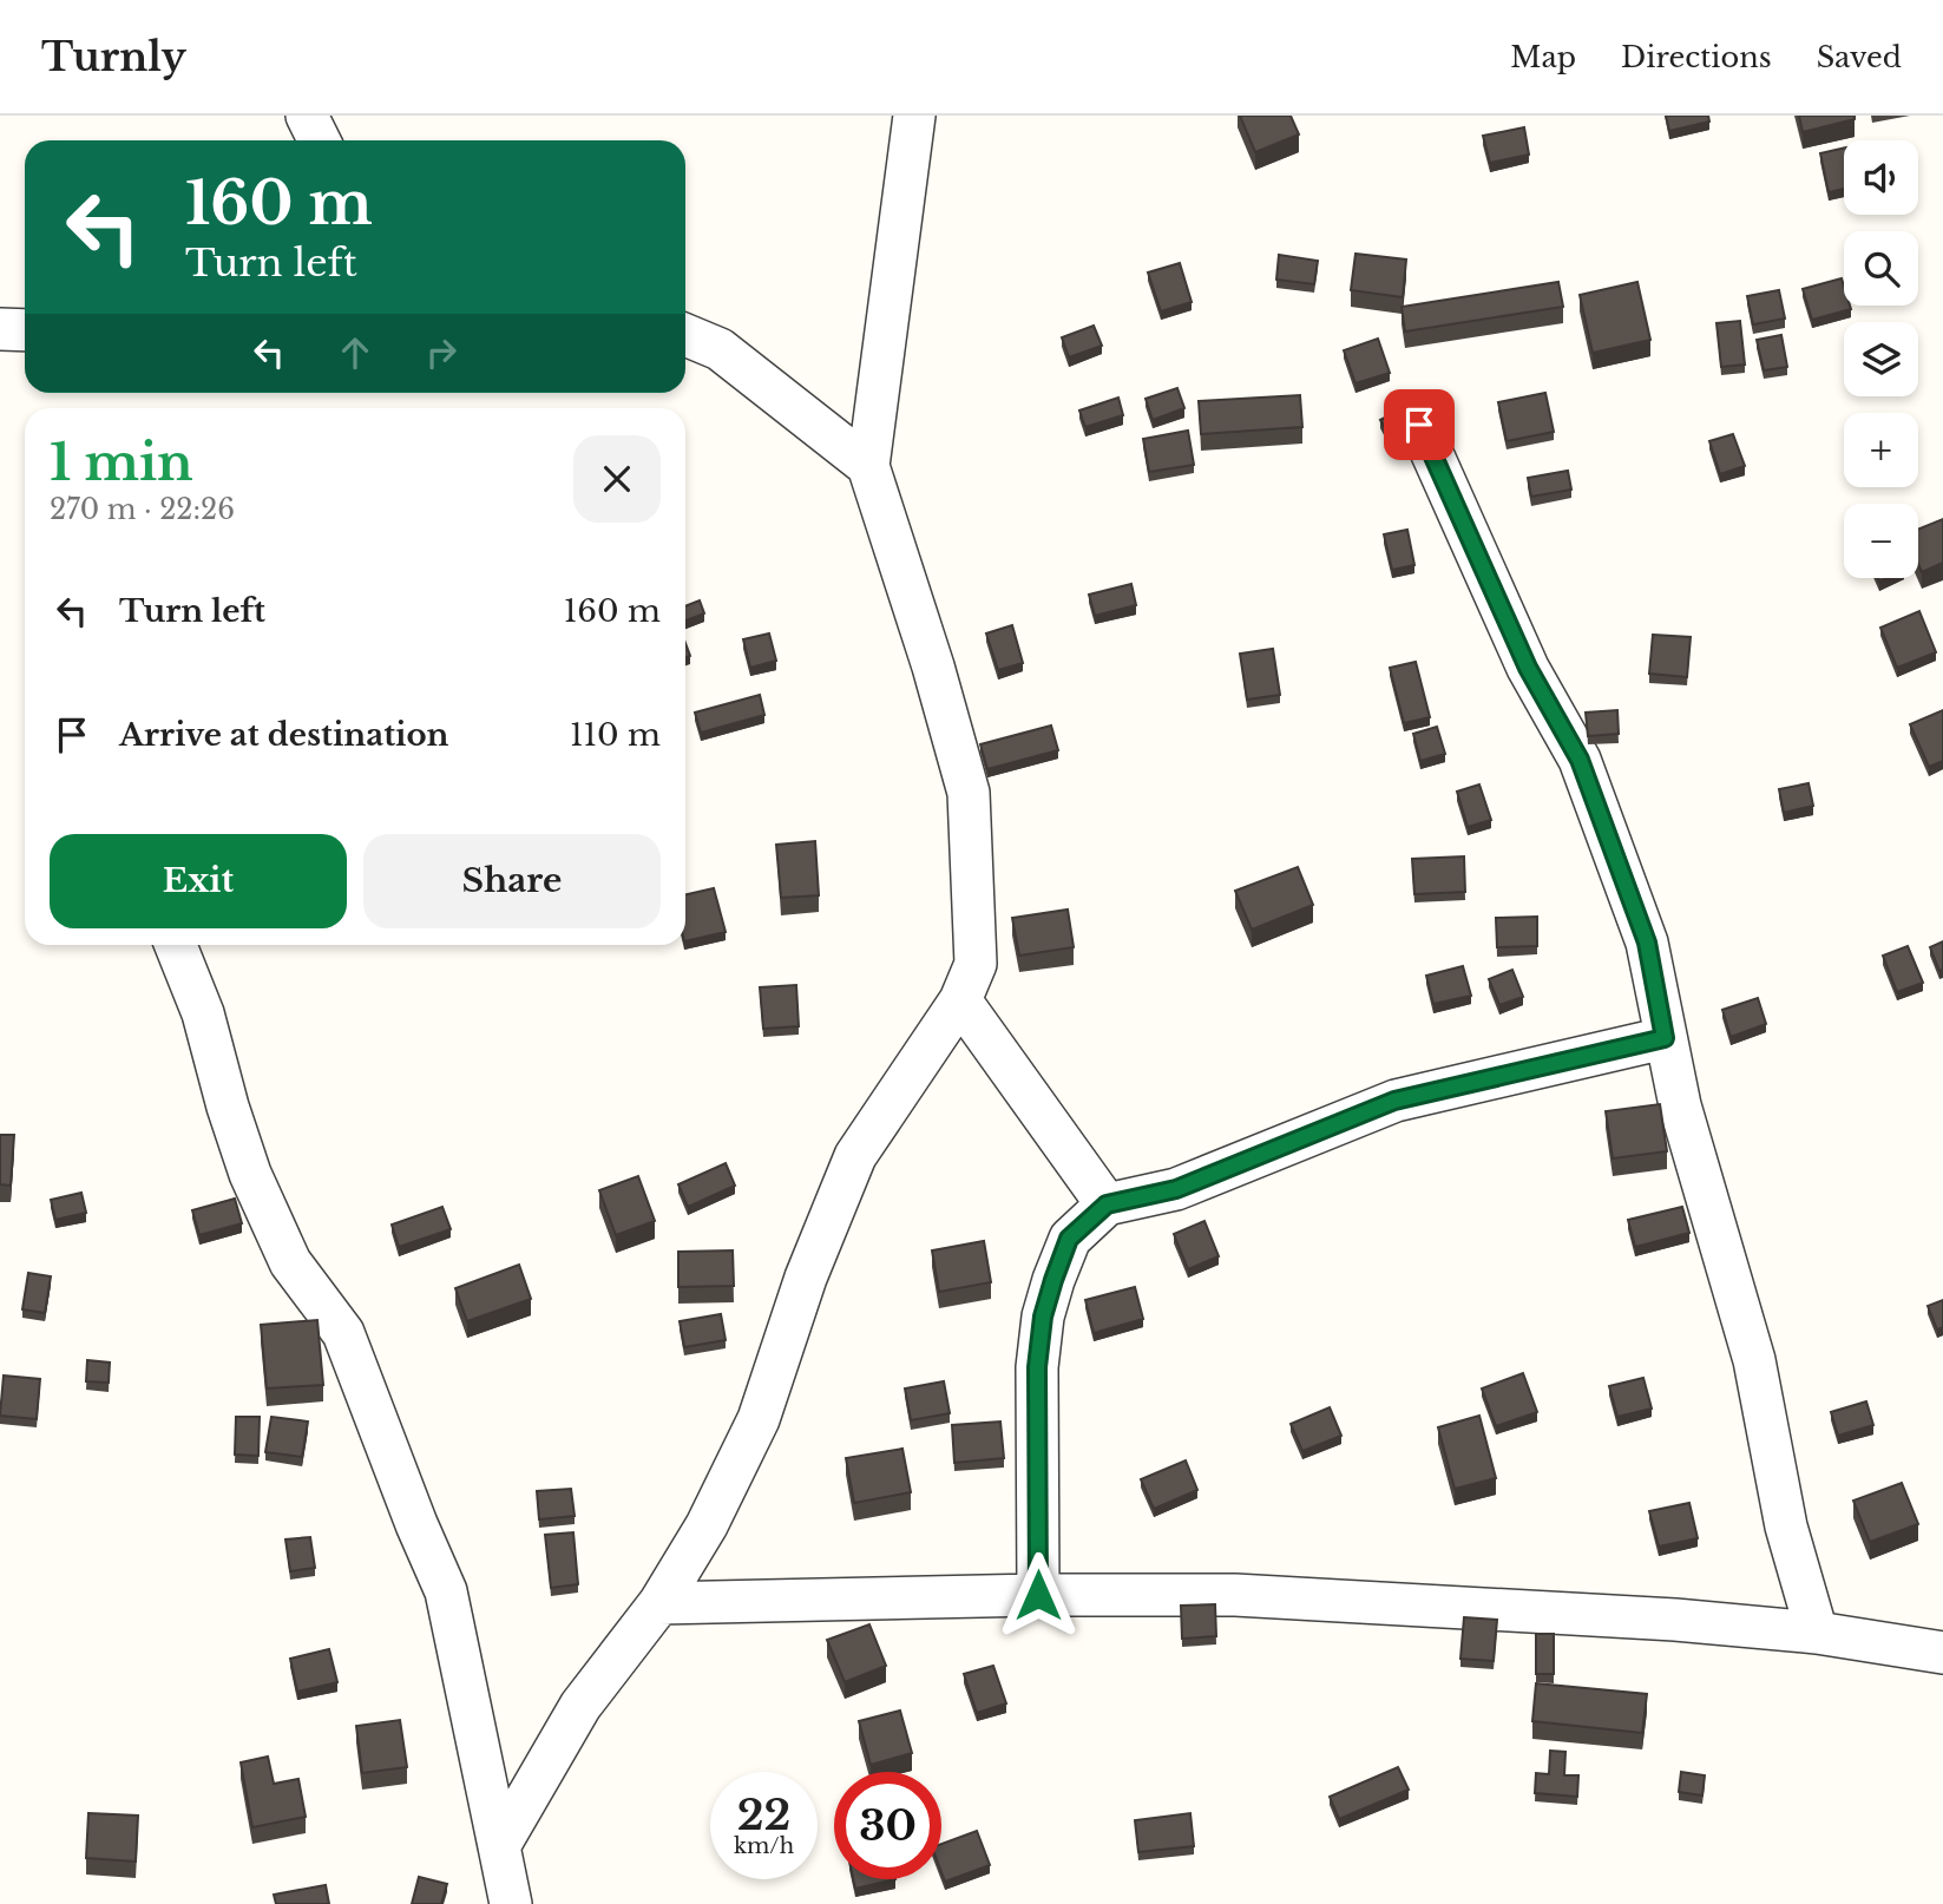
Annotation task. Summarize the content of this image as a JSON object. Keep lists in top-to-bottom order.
{
  "page": {
    "header": "Turnly",
    "nav": ["Map", "Directions", "Saved"],
    "map_buttons": ["+", "−"],
    "turn": ["160 m", "Turn left"],
    "heading": ["1 min", "270 m · 22:26"],
    "list": [
      {
        "name": "Turn left",
        "value": "160 m"
      },
      {
        "name": "Arrive at destination",
        "value": "110 m"
      }
    ],
    "buttons": ["Exit", "Share"],
    "speed": "22 km/h",
    "limit": "30"
  }
}
